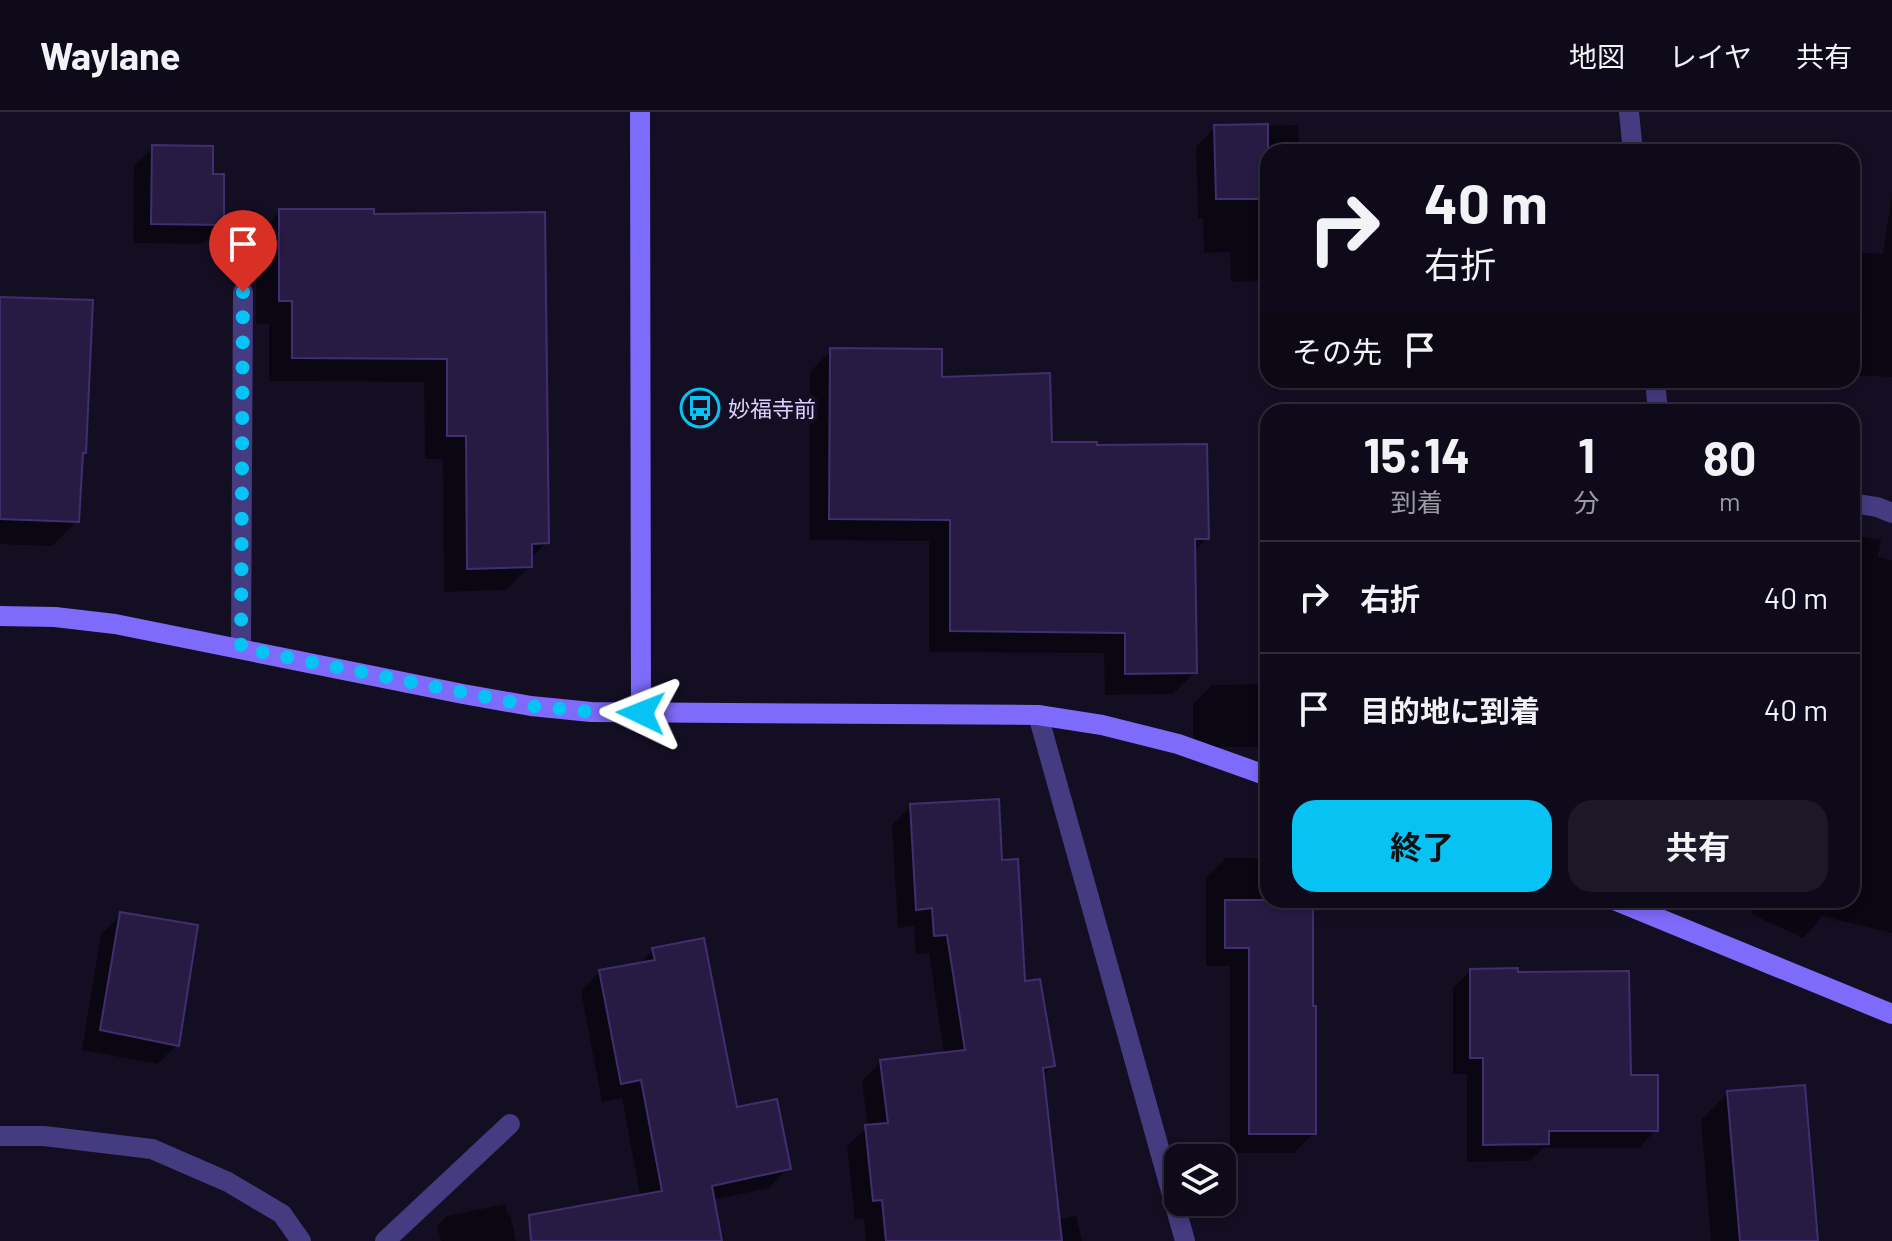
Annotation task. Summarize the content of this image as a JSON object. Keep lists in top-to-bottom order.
{
  "places": {
    "bus stop": ["妙福寺前"]
  },
  "page": {
    "header": "Waylane",
    "nav": ["地図", "レイヤ", "共有"],
    "turn": ["40 m", "右折"],
    "then": "その先",
    "eta": [
      "15:14",
      "到着",
      "1",
      "分",
      "80",
      "m"
    ],
    "list": [
      {
        "name": "右折",
        "value": "40 m"
      },
      {
        "name": "目的地に到着",
        "value": "40 m"
      }
    ],
    "buttons": ["終了", "共有"]
  }
}
